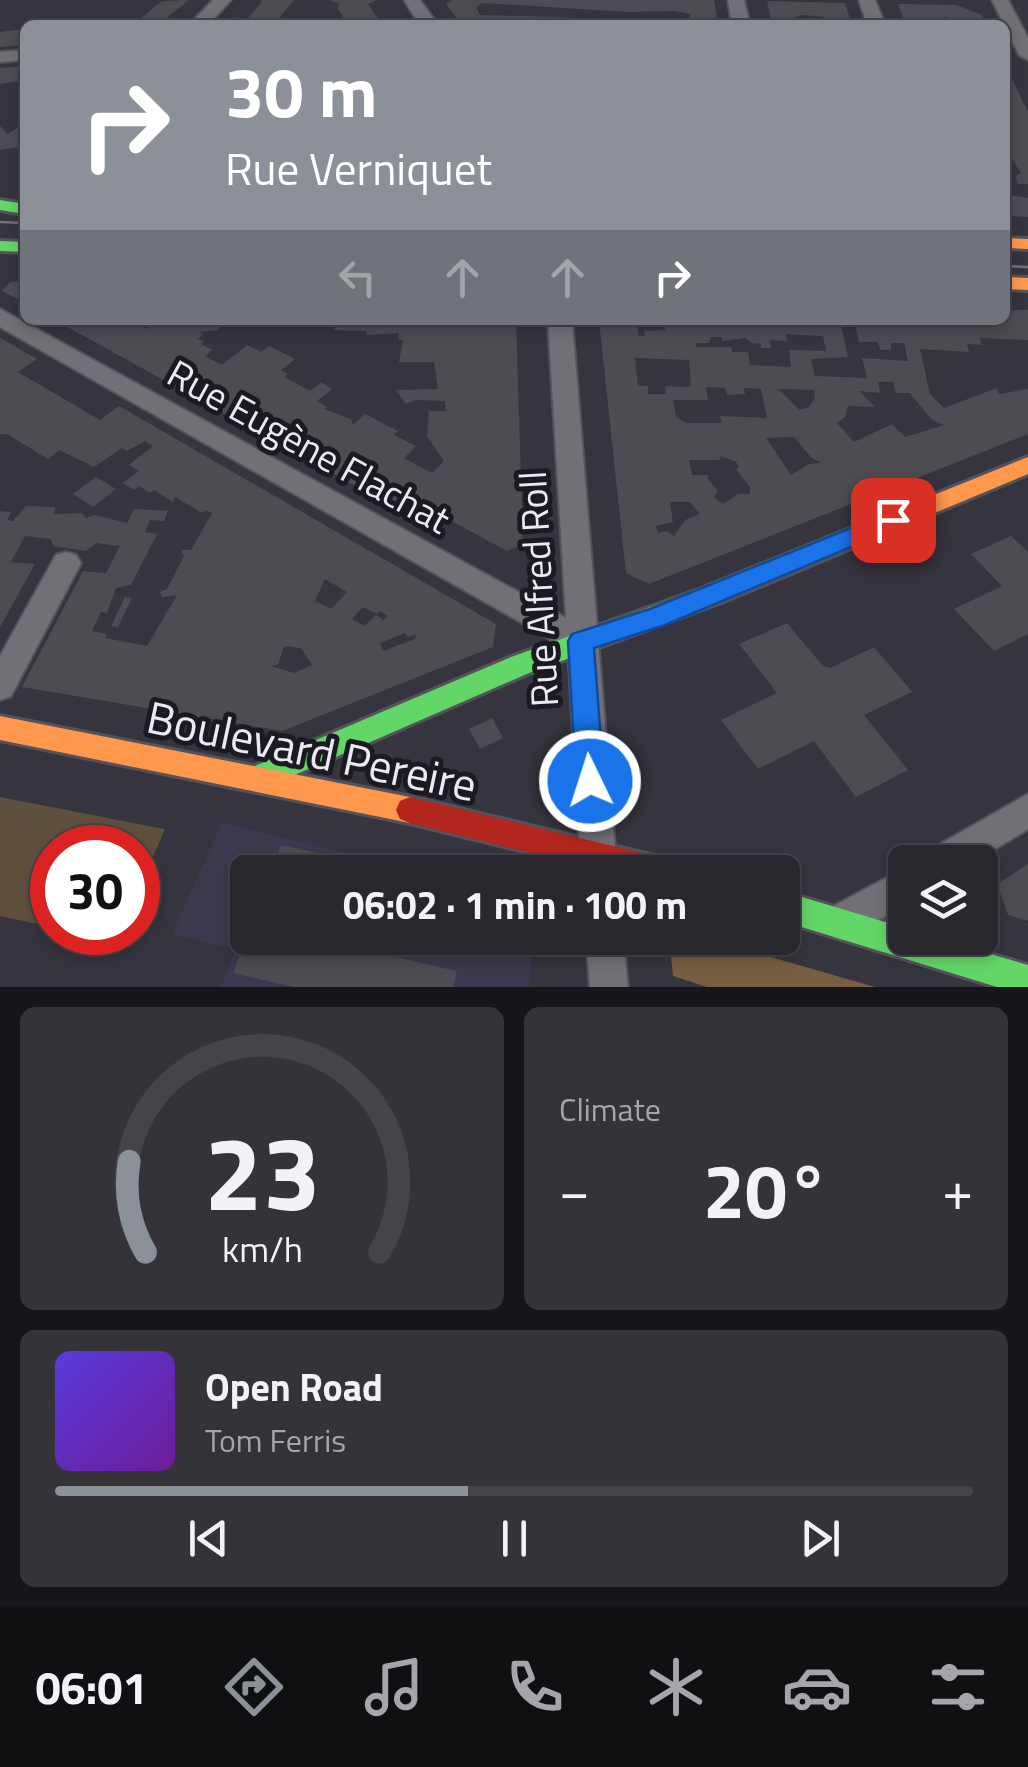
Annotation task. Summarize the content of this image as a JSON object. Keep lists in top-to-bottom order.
{
  "streets": {
    "main road": ["Boulevard Pereire"],
    "street": ["Rue Eugène Flachat", "Rue Alfred Roll"]
  },
  "crossings": [
    ["Rue Eugène Flachat", "Rue Alfred Roll"]
  ],
  "page": {
    "turn": ["30 m", "Rue Verniquet"],
    "limit": "30",
    "trip": "06:02 · 1 min · 100 m",
    "tile": "Climate",
    "heat": ["−", "20°", "+"],
    "song": ["Open Road", "Tom Ferris"],
    "tabs": "06:01",
    "gauge": ["23", "km/h"]
  }
}
